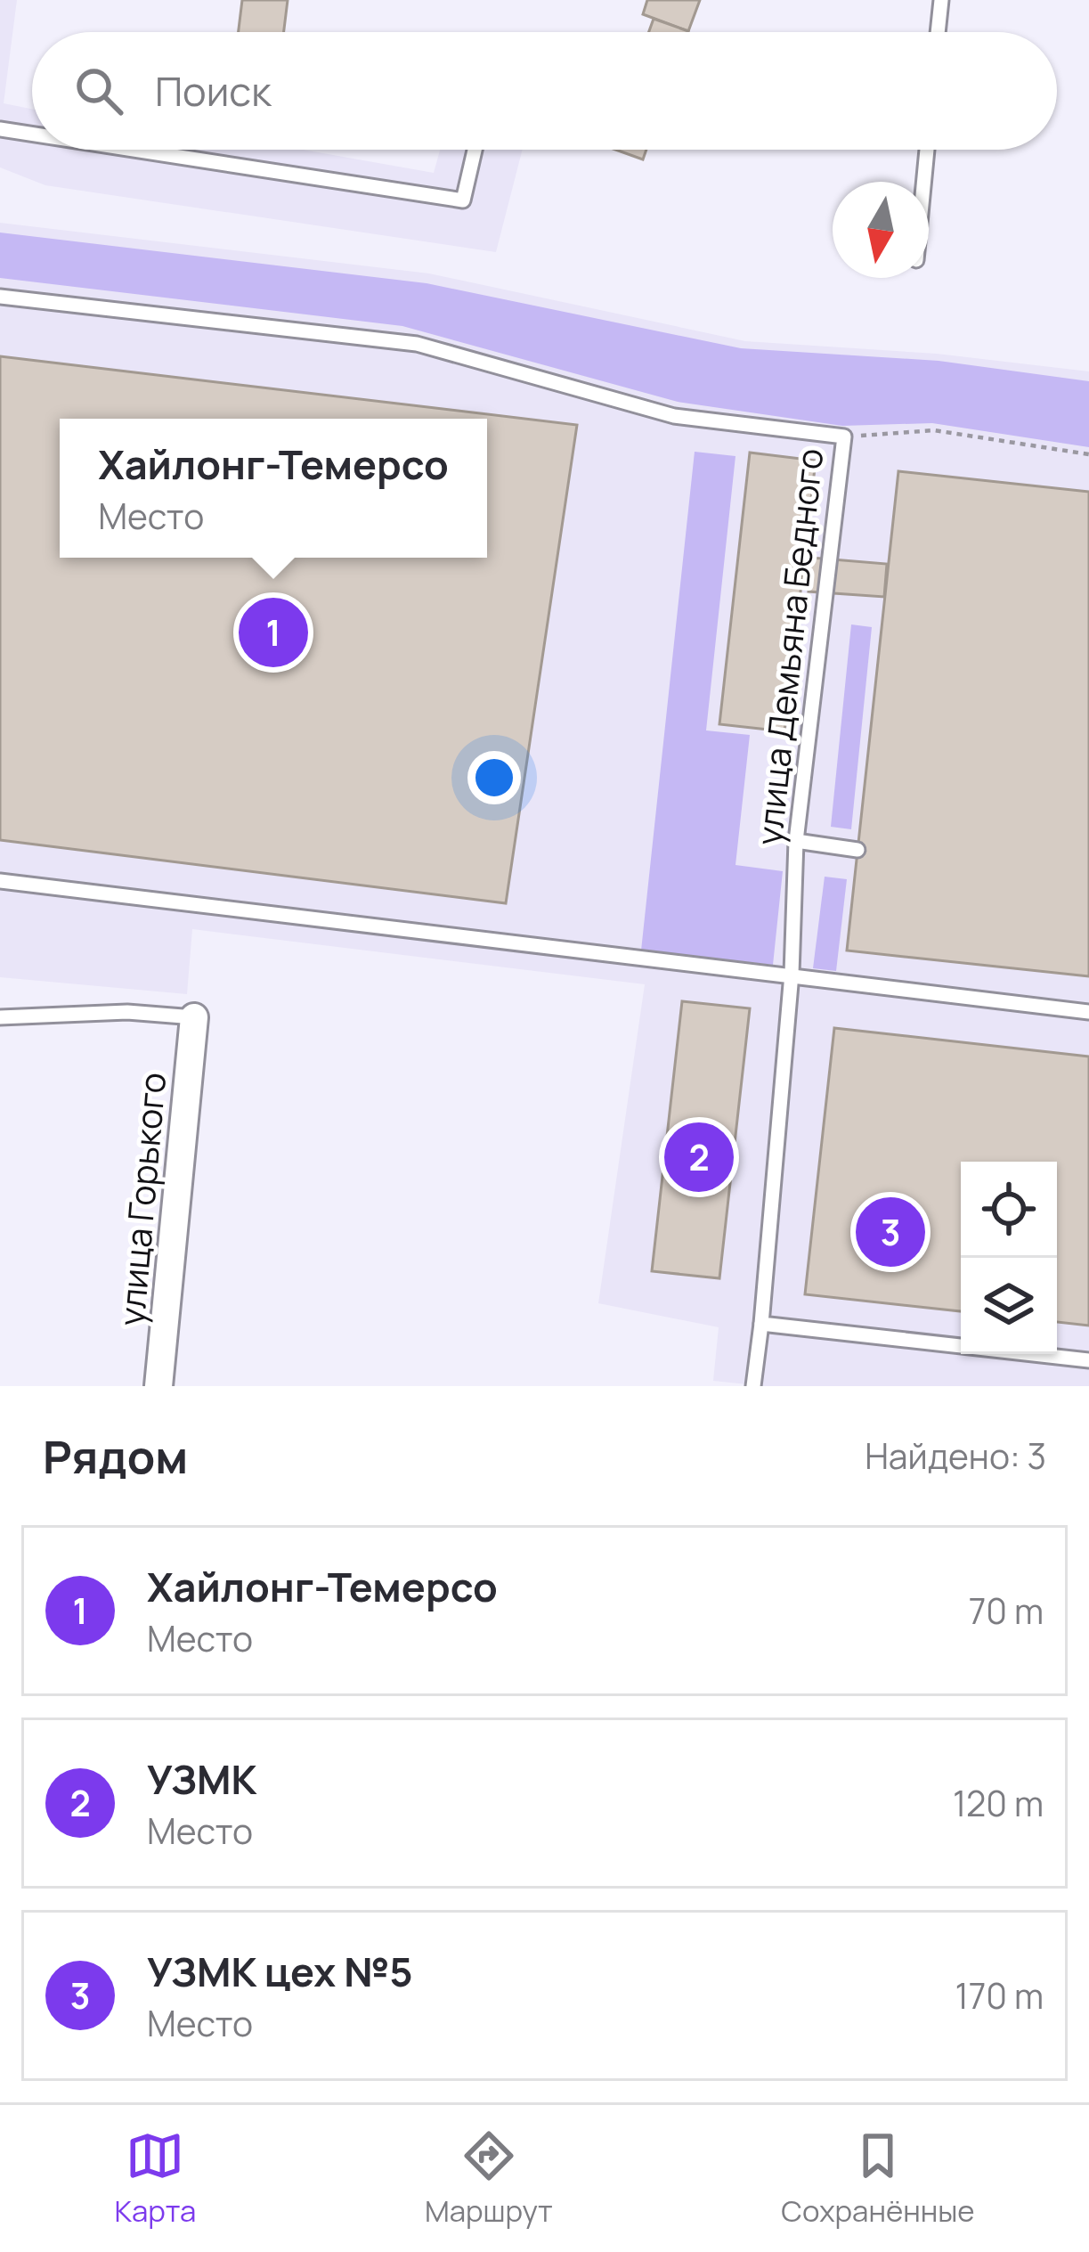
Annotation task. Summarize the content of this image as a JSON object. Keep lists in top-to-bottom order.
{
  "streets": {
    "street": ["улица Горького"],
    "lane": ["улица Демьяна Бедного"]
  },
  "north": "bottom",
  "page": {
    "search": "Поиск",
    "popup": ["Хайлонг-Темерсо", "Место"],
    "pins": ["1", "2", "3"],
    "heading": ["Рядом", "Найдено: 3"],
    "list": [
      {
        "mark": "1",
        "name": "Хайлонг-Темерсо",
        "note": "Место",
        "value": "70 m"
      },
      {
        "mark": "2",
        "name": "УЗМК",
        "note": "Место",
        "value": "120 m"
      },
      {
        "mark": "3",
        "name": "УЗМК цех №5",
        "note": "Место",
        "value": "170 m"
      }
    ],
    "nav": ["Карта", "Маршрут", "Сохранённые"]
  }
}
